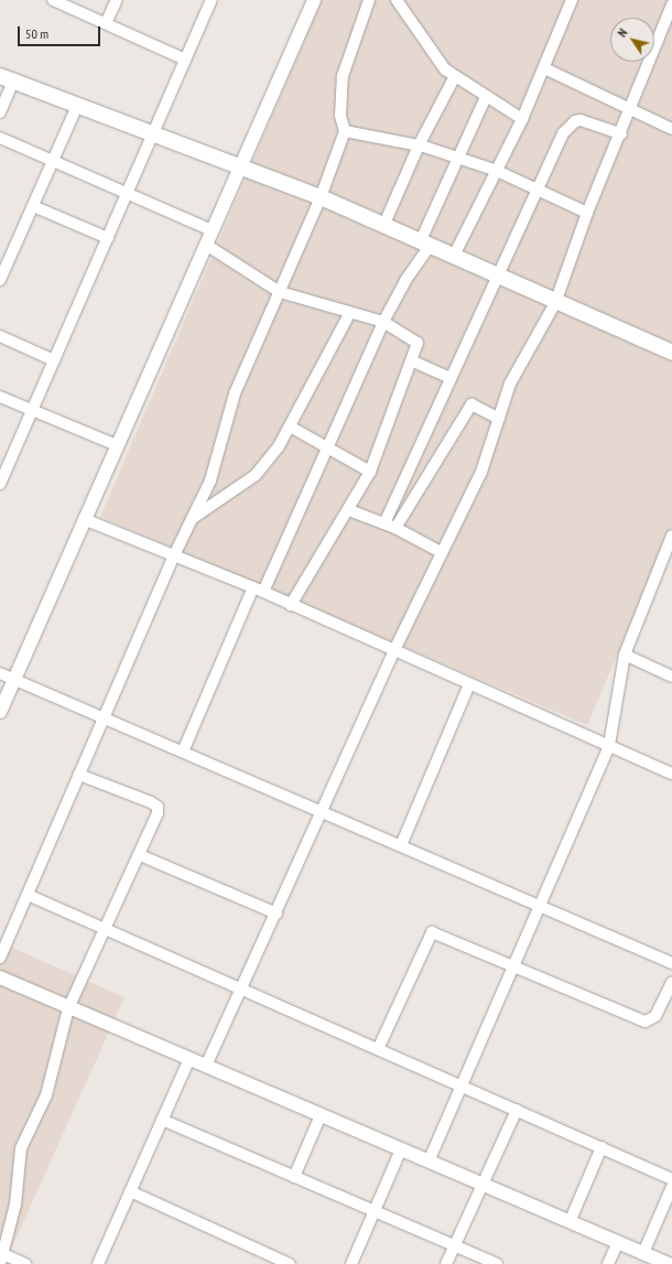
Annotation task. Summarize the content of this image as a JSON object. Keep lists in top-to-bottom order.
{
  "scale_bar": "50 m",
  "north": "top left"
}
